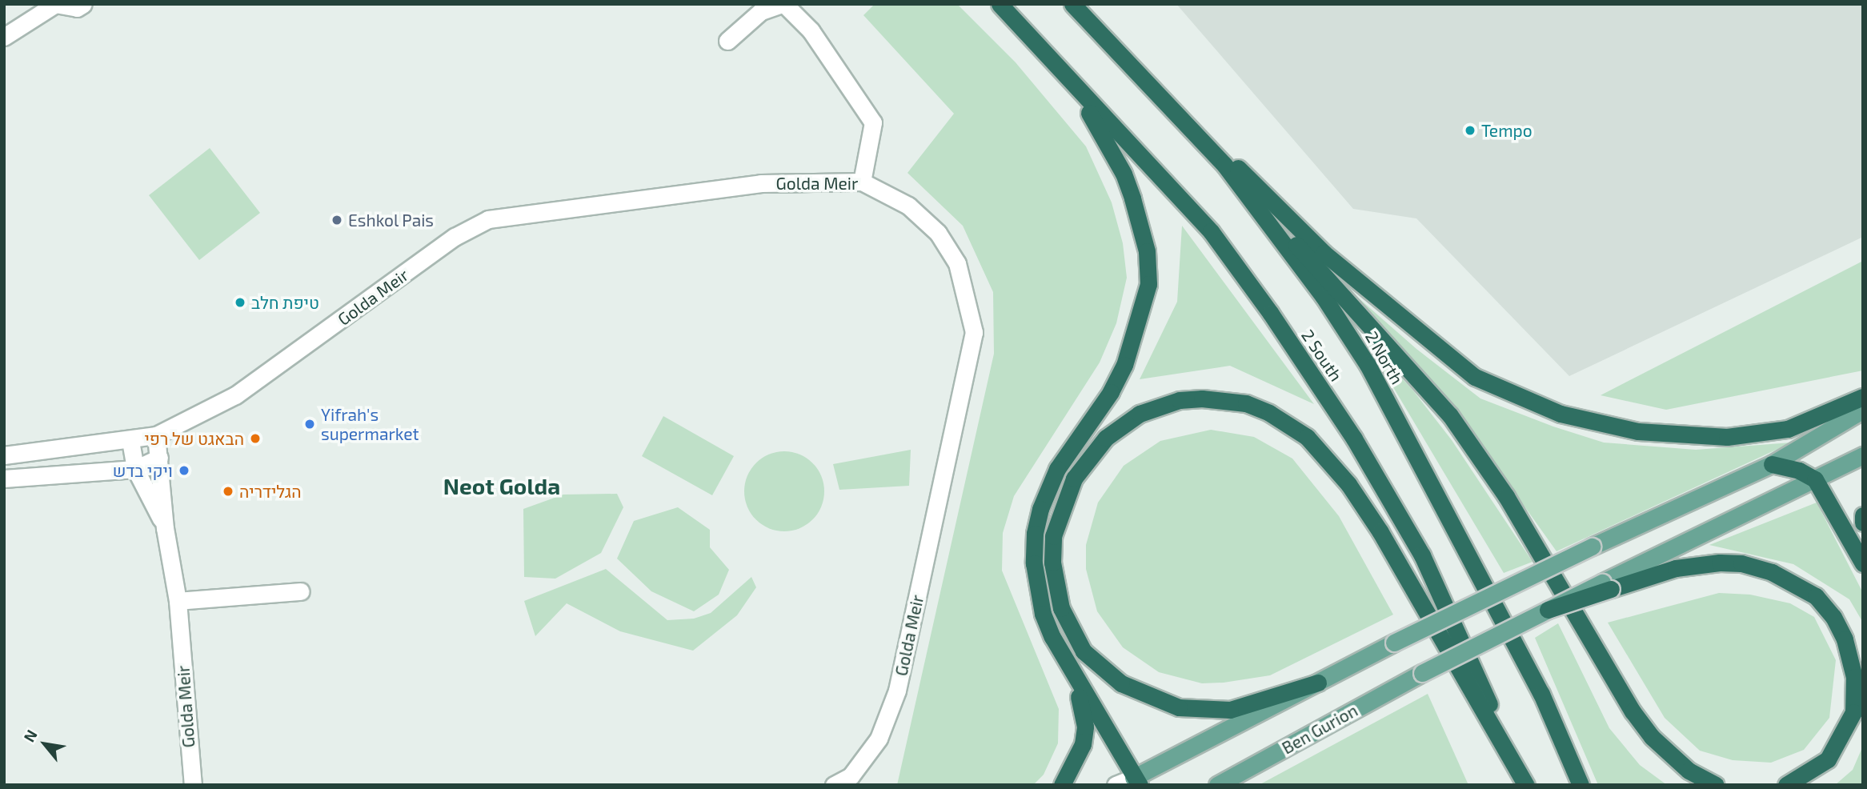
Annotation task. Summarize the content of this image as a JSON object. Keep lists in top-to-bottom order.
{
  "streets": {
    "highway": ["2 South", "2 North"],
    "main road": ["Ben Gurion"],
    "street": ["Golda Meir"]
  },
  "districts": ["Neot Golda"],
  "places": [
    "Tempo",
    "Eshkol Pais",
    "טיפת חלב",
    "Yifrah's supermarket",
    "הבאגט של רפי",
    "ויקי בדש",
    "הגלידריה"
  ],
  "north": "top left"
}
